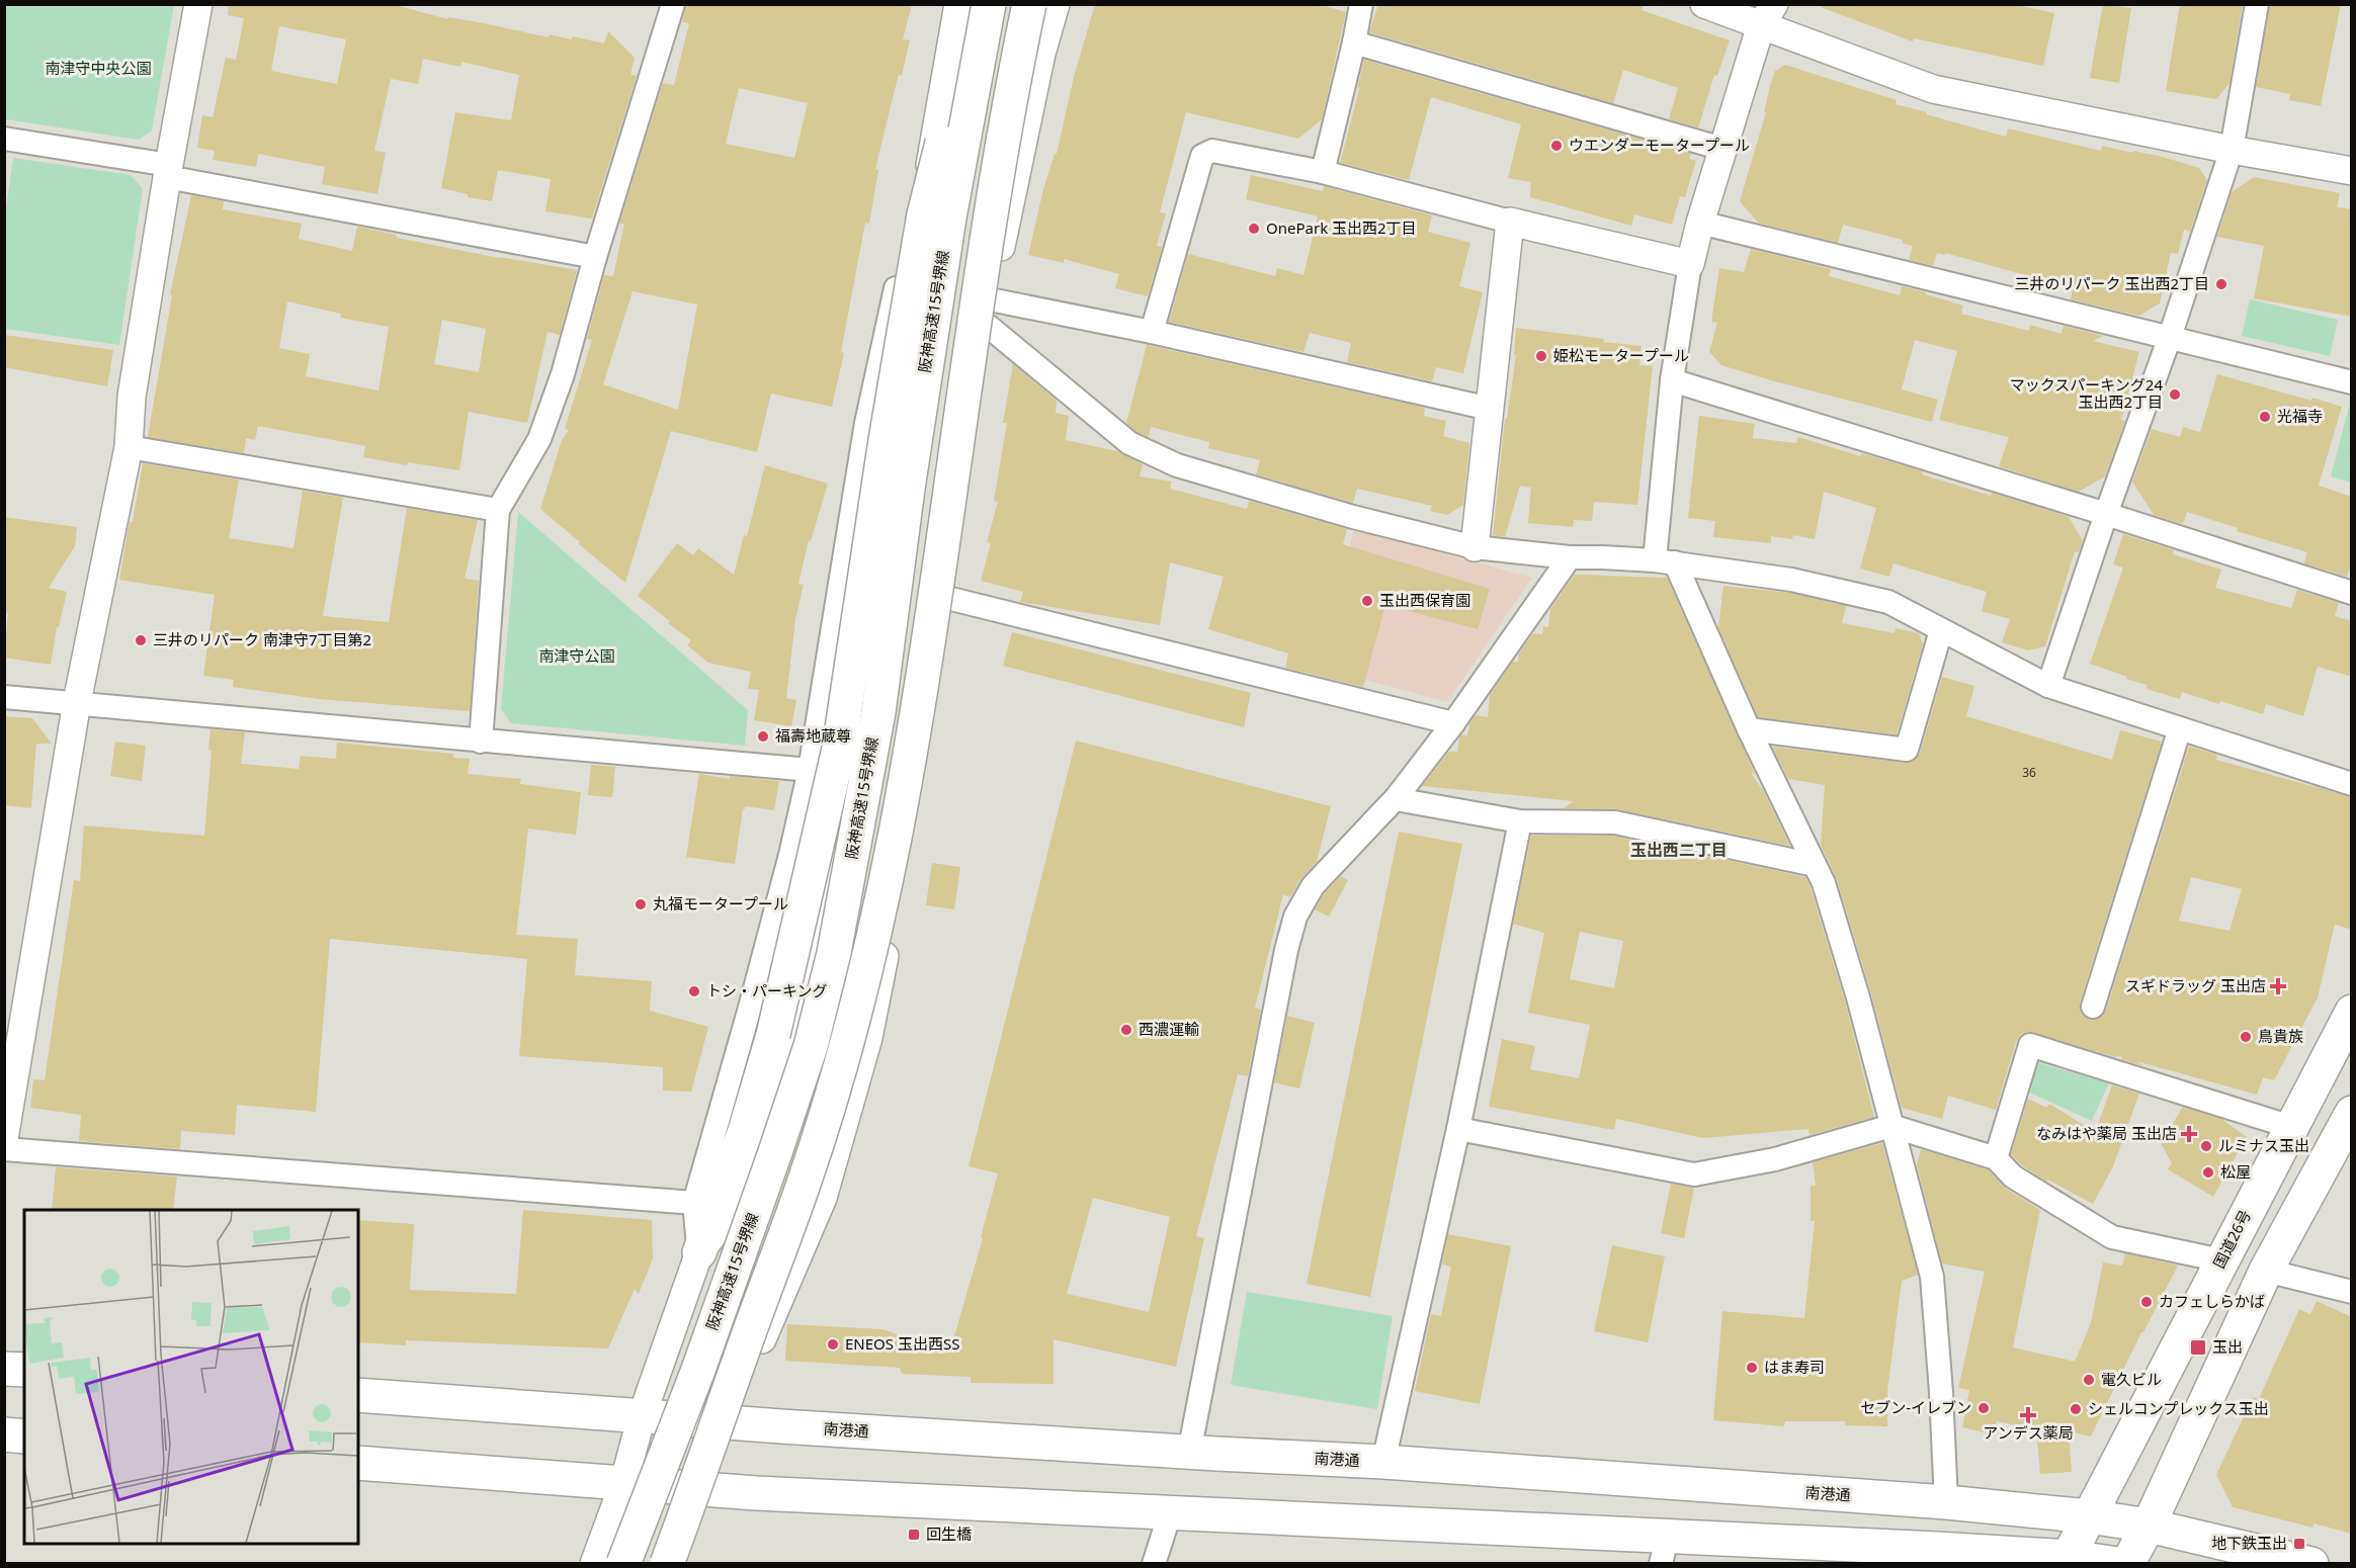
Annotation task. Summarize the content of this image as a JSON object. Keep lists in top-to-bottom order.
{
  "streets": {
    "main road": ["阪神高速15号堺線", "国道26号", "南港通"]
  },
  "crossings": [
    ["国道26号", "南港通"]
  ],
  "districts": ["玉出西二丁目"],
  "parks": ["南津守中央公園", "南津守公園"],
  "places": {
    "other": [
      "ウエンダーモータープール",
      "OnePark 玉出西2丁目",
      "三井のリパーク 玉出西2丁目",
      "姫松モータープール",
      "マックスパーキング24 玉出西2丁目",
      "光福寺",
      "玉出西保育園",
      "三井のリパーク 南津守7丁目第2",
      "福壽地蔵尊",
      "丸福モータープール",
      "トシ・パーキング",
      "西濃運輸",
      "鳥貴族",
      "ルミナス玉出",
      "松屋",
      "カフェしらかば",
      "ENEOS 玉出西SS",
      "はま寿司",
      "電久ビル",
      "セブン-イレブン",
      "シェルコンプレックス玉出"
    ],
    "health": ["スギドラッグ 玉出店", "なみはや薬局 玉出店", "アンデス薬局"],
    "transit": ["玉出", "回生橋", "地下鉄玉出"]
  },
  "house_numbers": ["36"]
}
